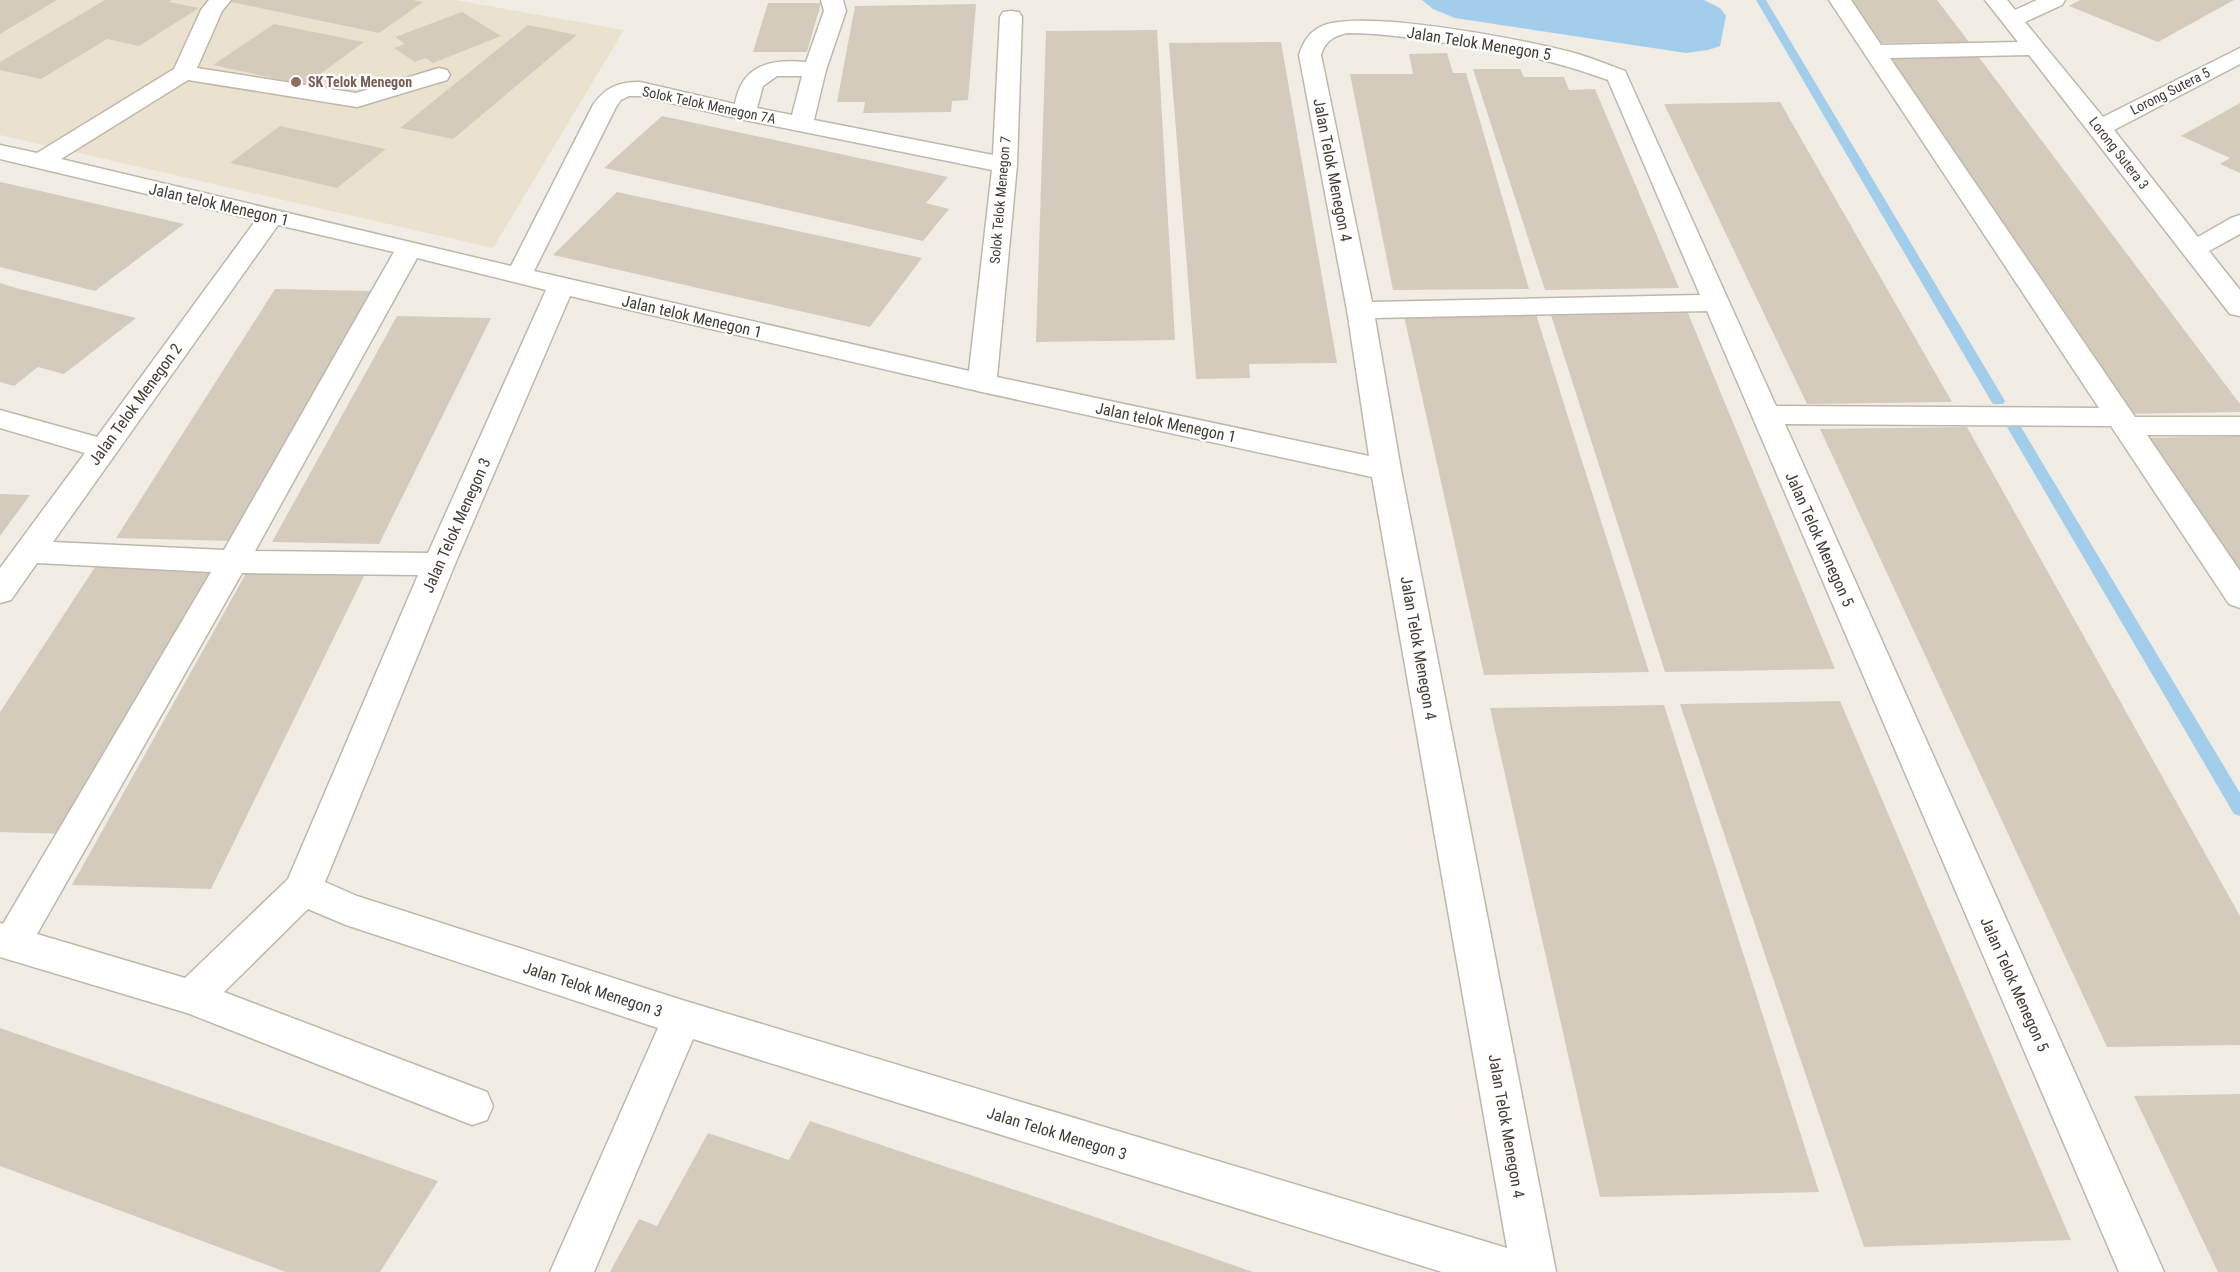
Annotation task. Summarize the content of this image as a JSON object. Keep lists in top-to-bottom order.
{
  "streets": {
    "street": [
      "Jalan Telok Menegon 5",
      "Lorong Sutera 5",
      "Solok Telok Menegon 7A",
      "Lorong Sutera 3",
      "Jalan Telok Menegon 4",
      "Solok Telok Menegon 7",
      "Jalan telok Menegon 1",
      "Jalan Telok Menegon 2",
      "Jalan Telok Menegon 3"
    ]
  },
  "crossings": [
    ["Jalan Telok Menegon 5", "Jalan Telok Menegon 4"],
    ["Lorong Sutera 5", "Lorong Sutera 3"],
    ["Solok Telok Menegon 7A", "Solok Telok Menegon 7"],
    ["Solok Telok Menegon 7A", "Jalan telok Menegon 1"],
    ["Jalan Telok Menegon 4", "Jalan telok Menegon 1"],
    ["Solok Telok Menegon 7", "Jalan telok Menegon 1"],
    ["Jalan telok Menegon 1", "Jalan Telok Menegon 2"],
    ["Jalan telok Menegon 1", "Jalan Telok Menegon 3"]
  ],
  "places": ["SK Telok Menegon"]
}
